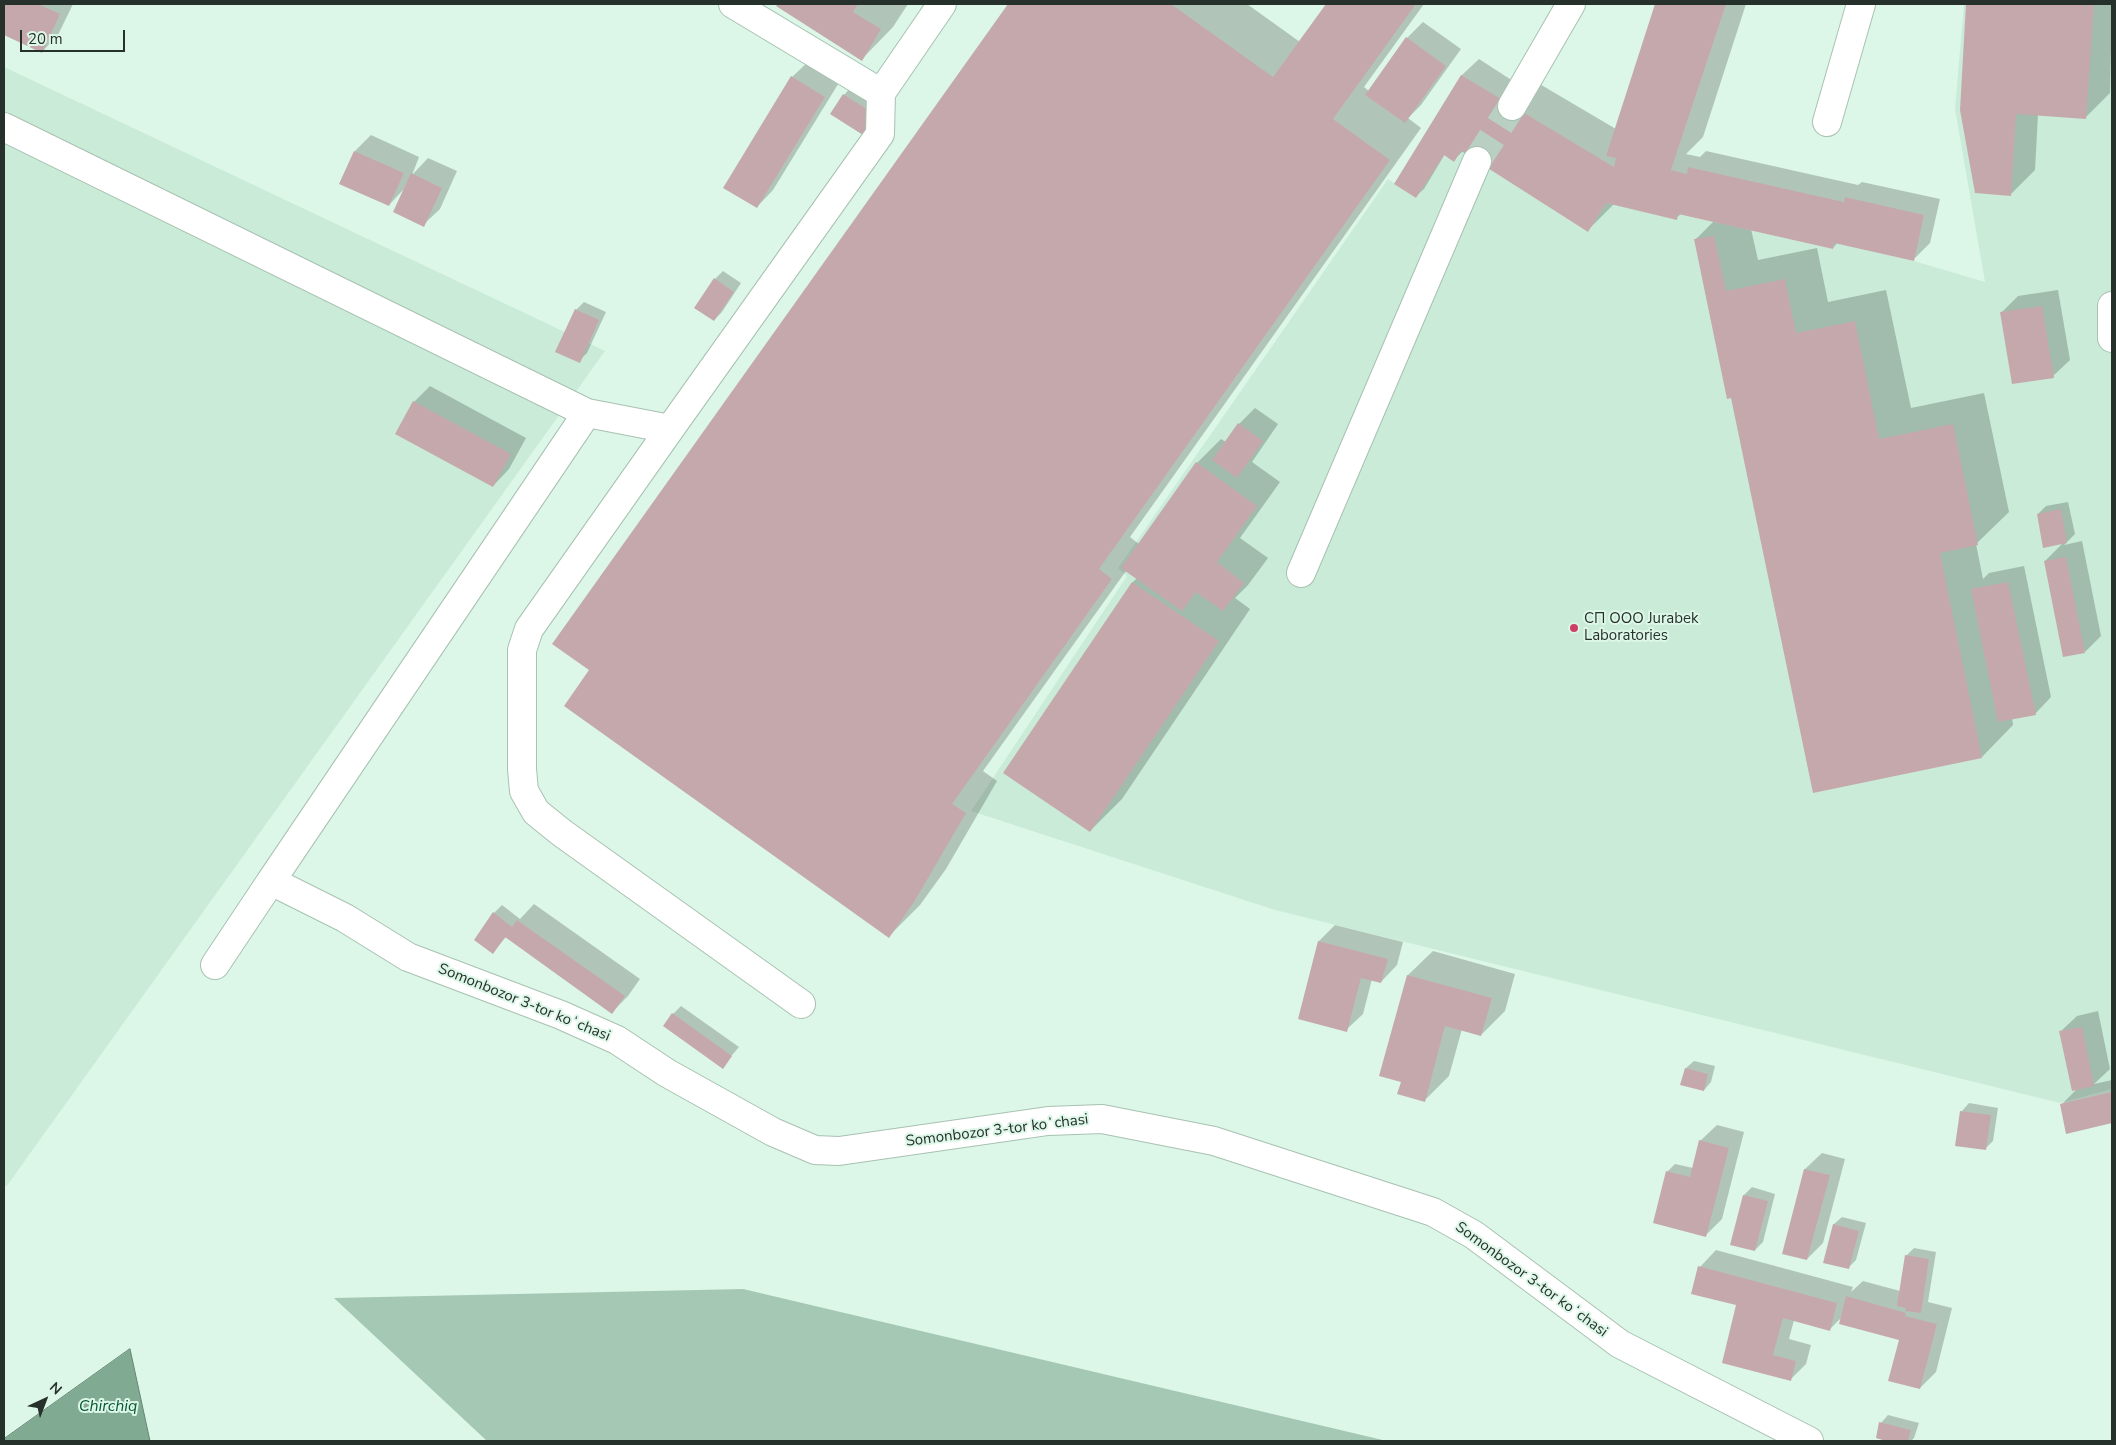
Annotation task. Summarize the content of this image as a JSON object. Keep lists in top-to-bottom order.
{
  "streets": {
    "street": ["Somonbozor 3-tor koʻchasi"]
  },
  "water": ["Chirchiq"],
  "places": ["СП ООО Jurabek Laboratories"],
  "scale_bar": "20 m",
  "north": "top right"
}
